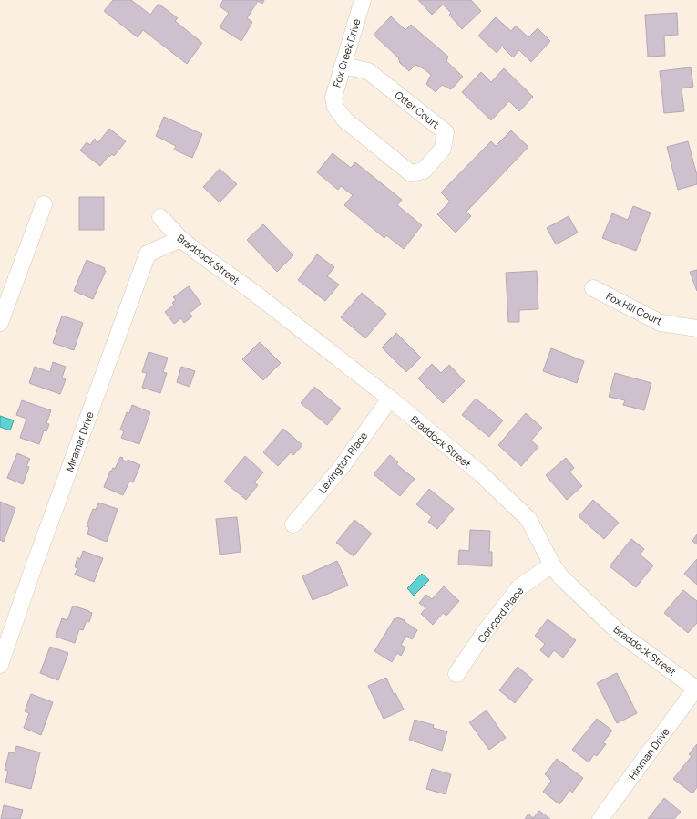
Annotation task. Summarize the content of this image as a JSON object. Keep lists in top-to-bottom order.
{
  "streets": {
    "street": [
      "Fox Creek Drive",
      "Otter Court",
      "Braddock Street",
      "Fox Hill Court",
      "Miramar Drive",
      "Lexington Place",
      "Concord Place",
      "Hinman Drive"
    ]
  },
  "crossings": [
    ["Fox Creek Drive", "Otter Court"],
    ["Braddock Street", "Miramar Drive"],
    ["Braddock Street", "Lexington Place"],
    ["Braddock Street", "Concord Place"],
    ["Braddock Street", "Hinman Drive"]
  ]
}
